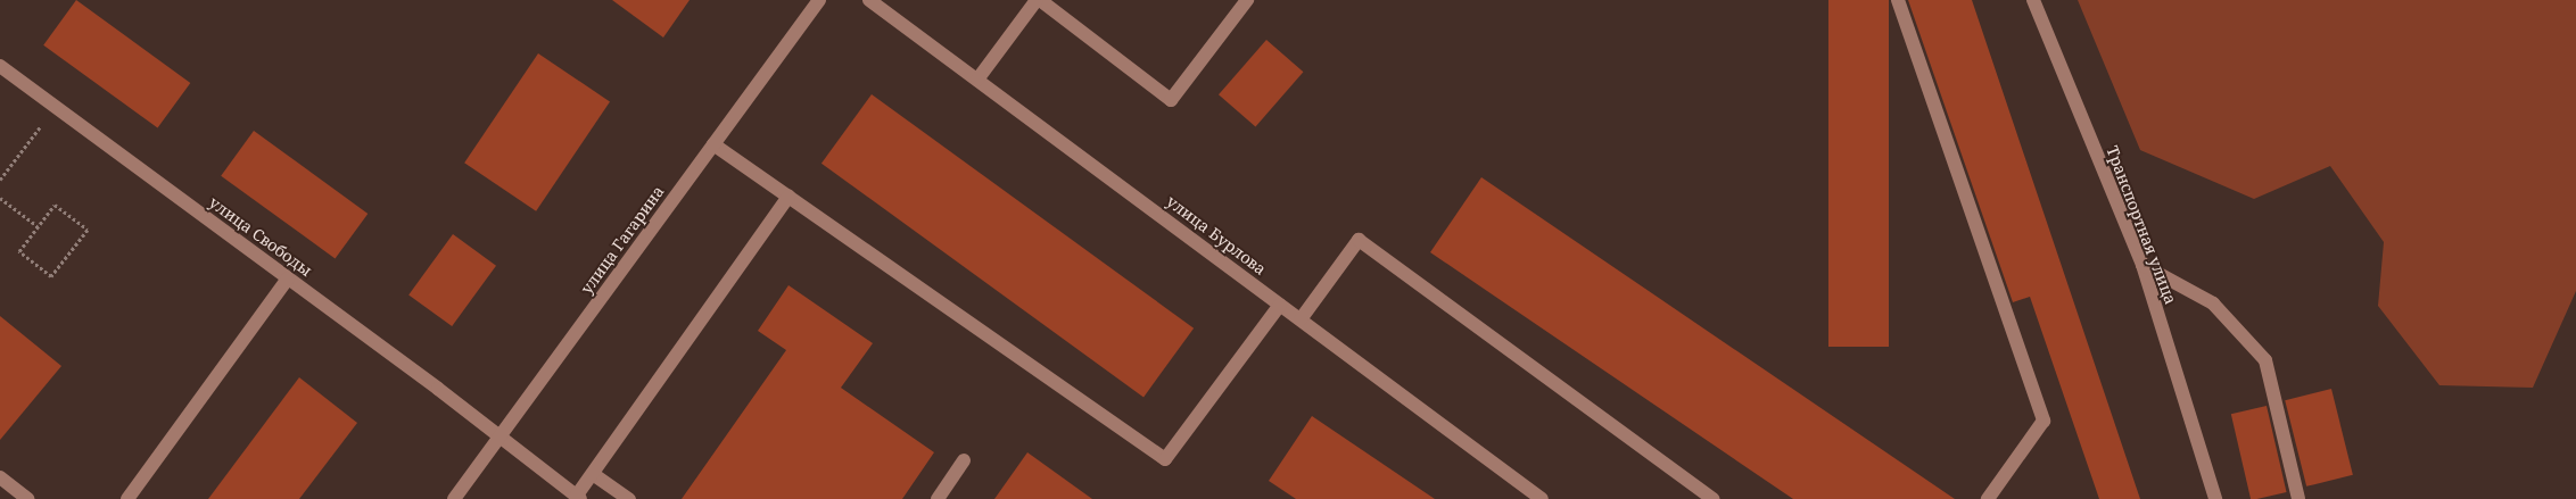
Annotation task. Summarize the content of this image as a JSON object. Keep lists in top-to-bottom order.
{
  "streets": {
    "street": [
      "Транспортная улица",
      "улица Бурлова",
      "улица Свободы",
      "улица Гагарина"
    ]
  },
  "crossings": [
    ["улица Свободы", "улица Гагарина"]
  ]
}
